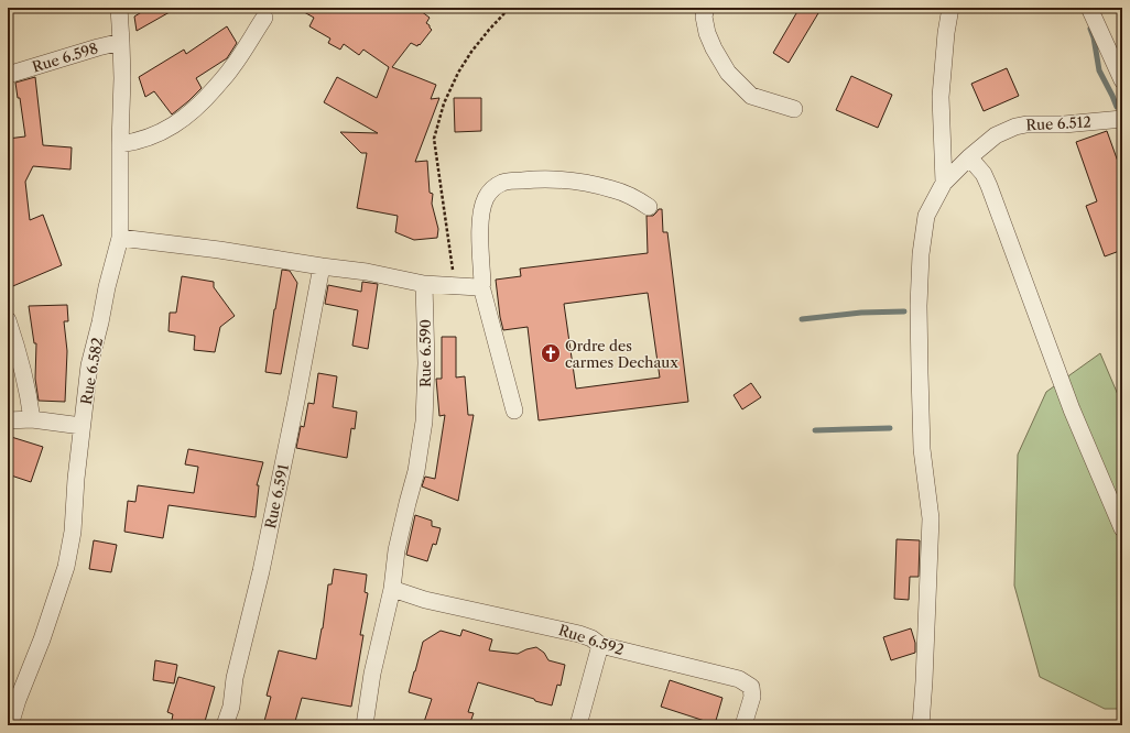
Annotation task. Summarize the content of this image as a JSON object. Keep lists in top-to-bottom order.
{
  "streets": {
    "street": [
      "Rue 6.598",
      "Rue 6.512",
      "Rue 6.590",
      "Rue 6.582",
      "Rue 6.591",
      "Rue 6.592"
    ]
  },
  "crossings": [
    ["Rue 6.598", "Rue 6.582"],
    ["Rue 6.590", "Rue 6.592"]
  ],
  "places": {
    "church": ["Ordre des carmes Dechaux"]
  }
}
